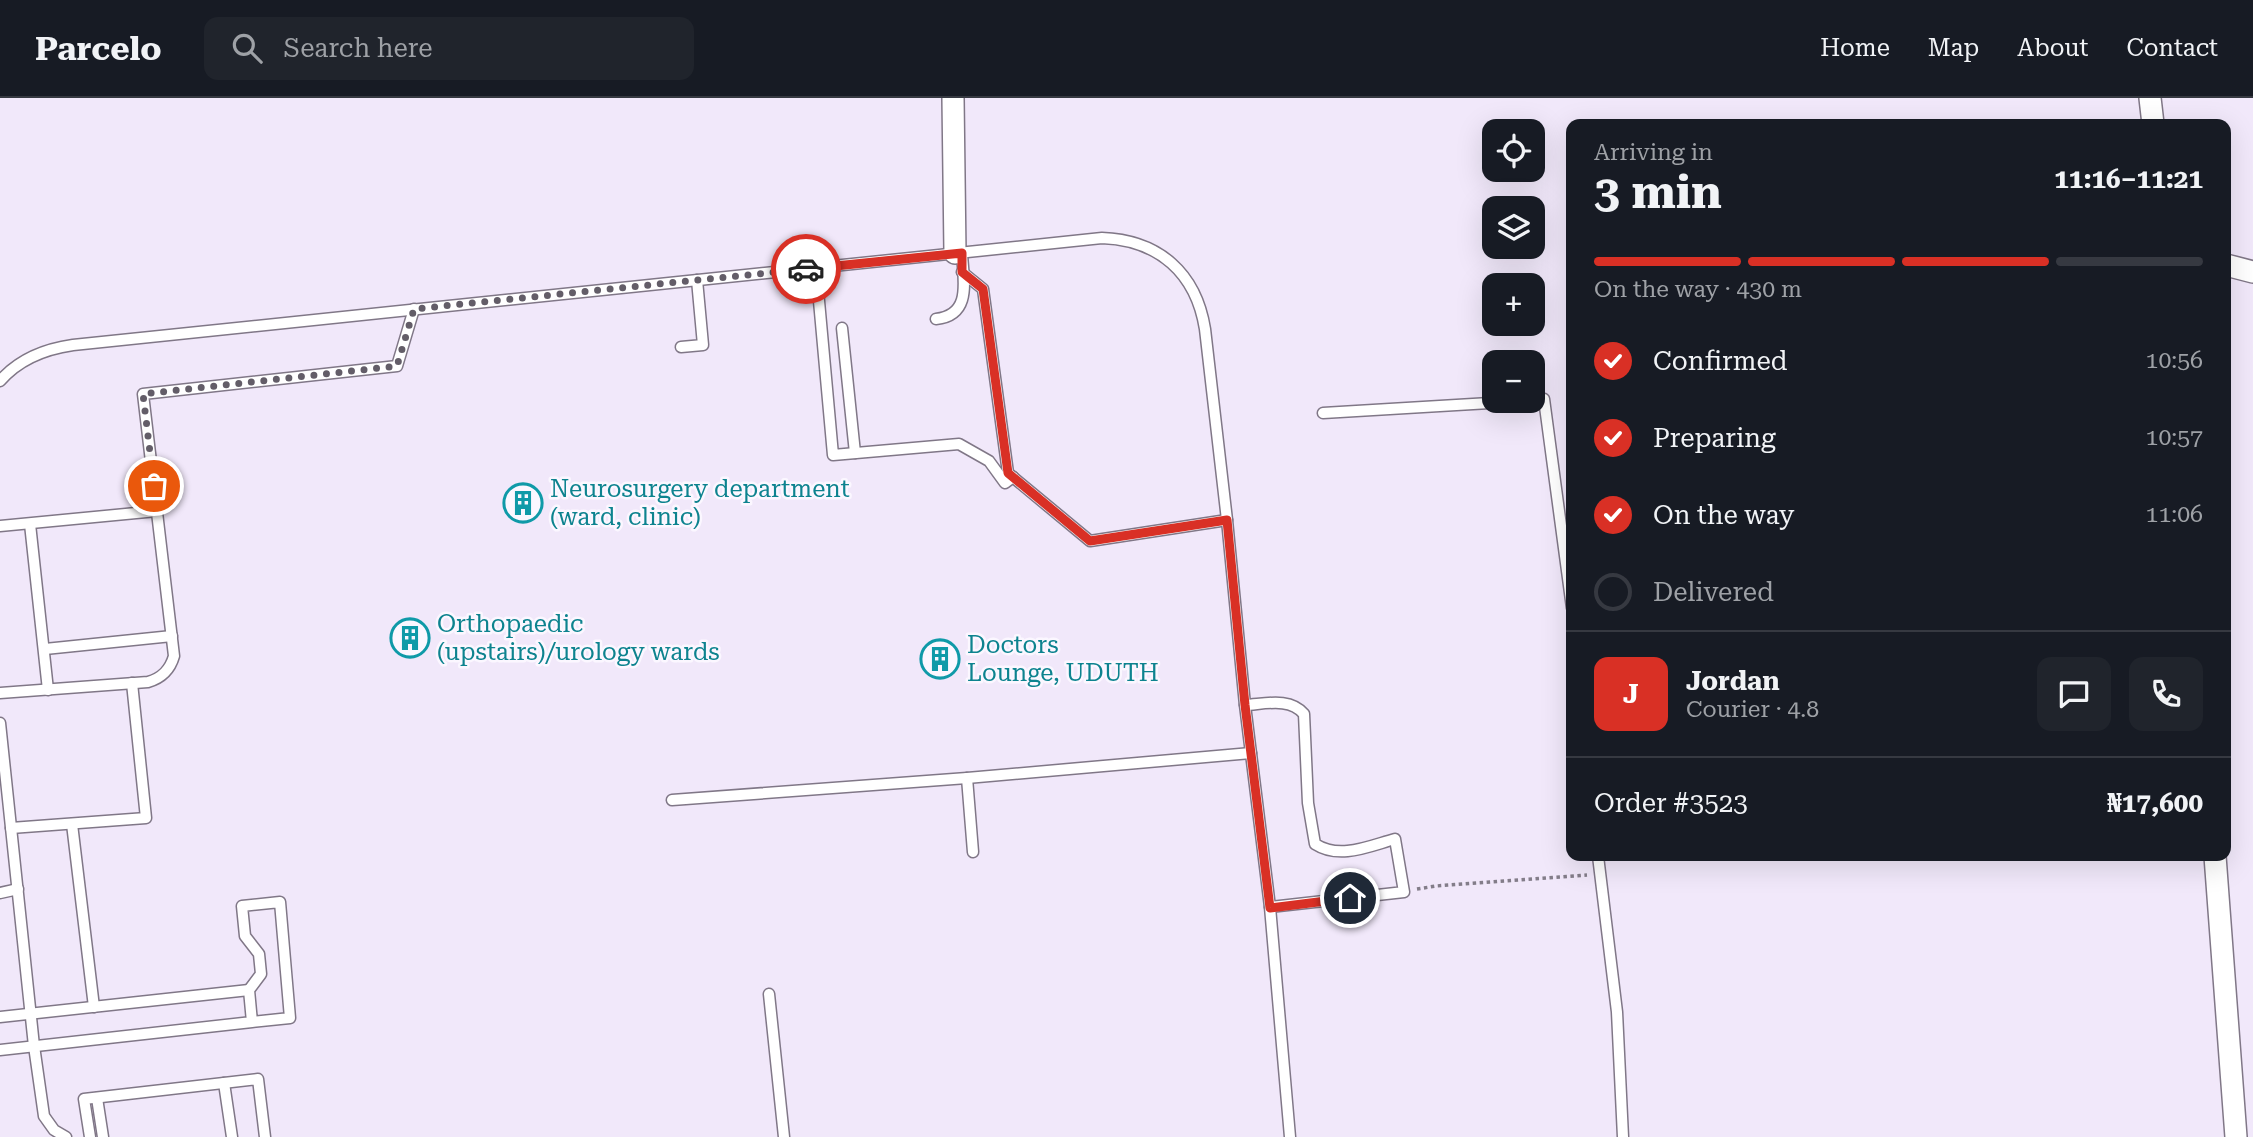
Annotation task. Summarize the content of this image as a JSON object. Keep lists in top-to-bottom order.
{
  "places": {
    "building": ["Neurosurgery department (ward, clinic)", "Orthopaedic (upstairs)/urology wards", "Doctors Lounge, UDUTH"]
  },
  "page": {
    "header": "Parcelo",
    "search": "Search here",
    "nav": [
      "Home",
      "Map",
      "About",
      "Contact"
    ],
    "map_buttons": ["+", "−"],
    "heading": ["3 min", "Arriving in", "11:16–11:21"],
    "panel": [
      "Jordan",
      "Courier · 4.8",
      "Order #3523",
      "₦17,600"
    ],
    "bar": "On the way · 430 m",
    "list": [
      ["Confirmed", "10:56"],
      ["Preparing", "10:57"],
      ["On the way", "11:06"],
      "Delivered"
    ],
    "round": "J"
  }
}
